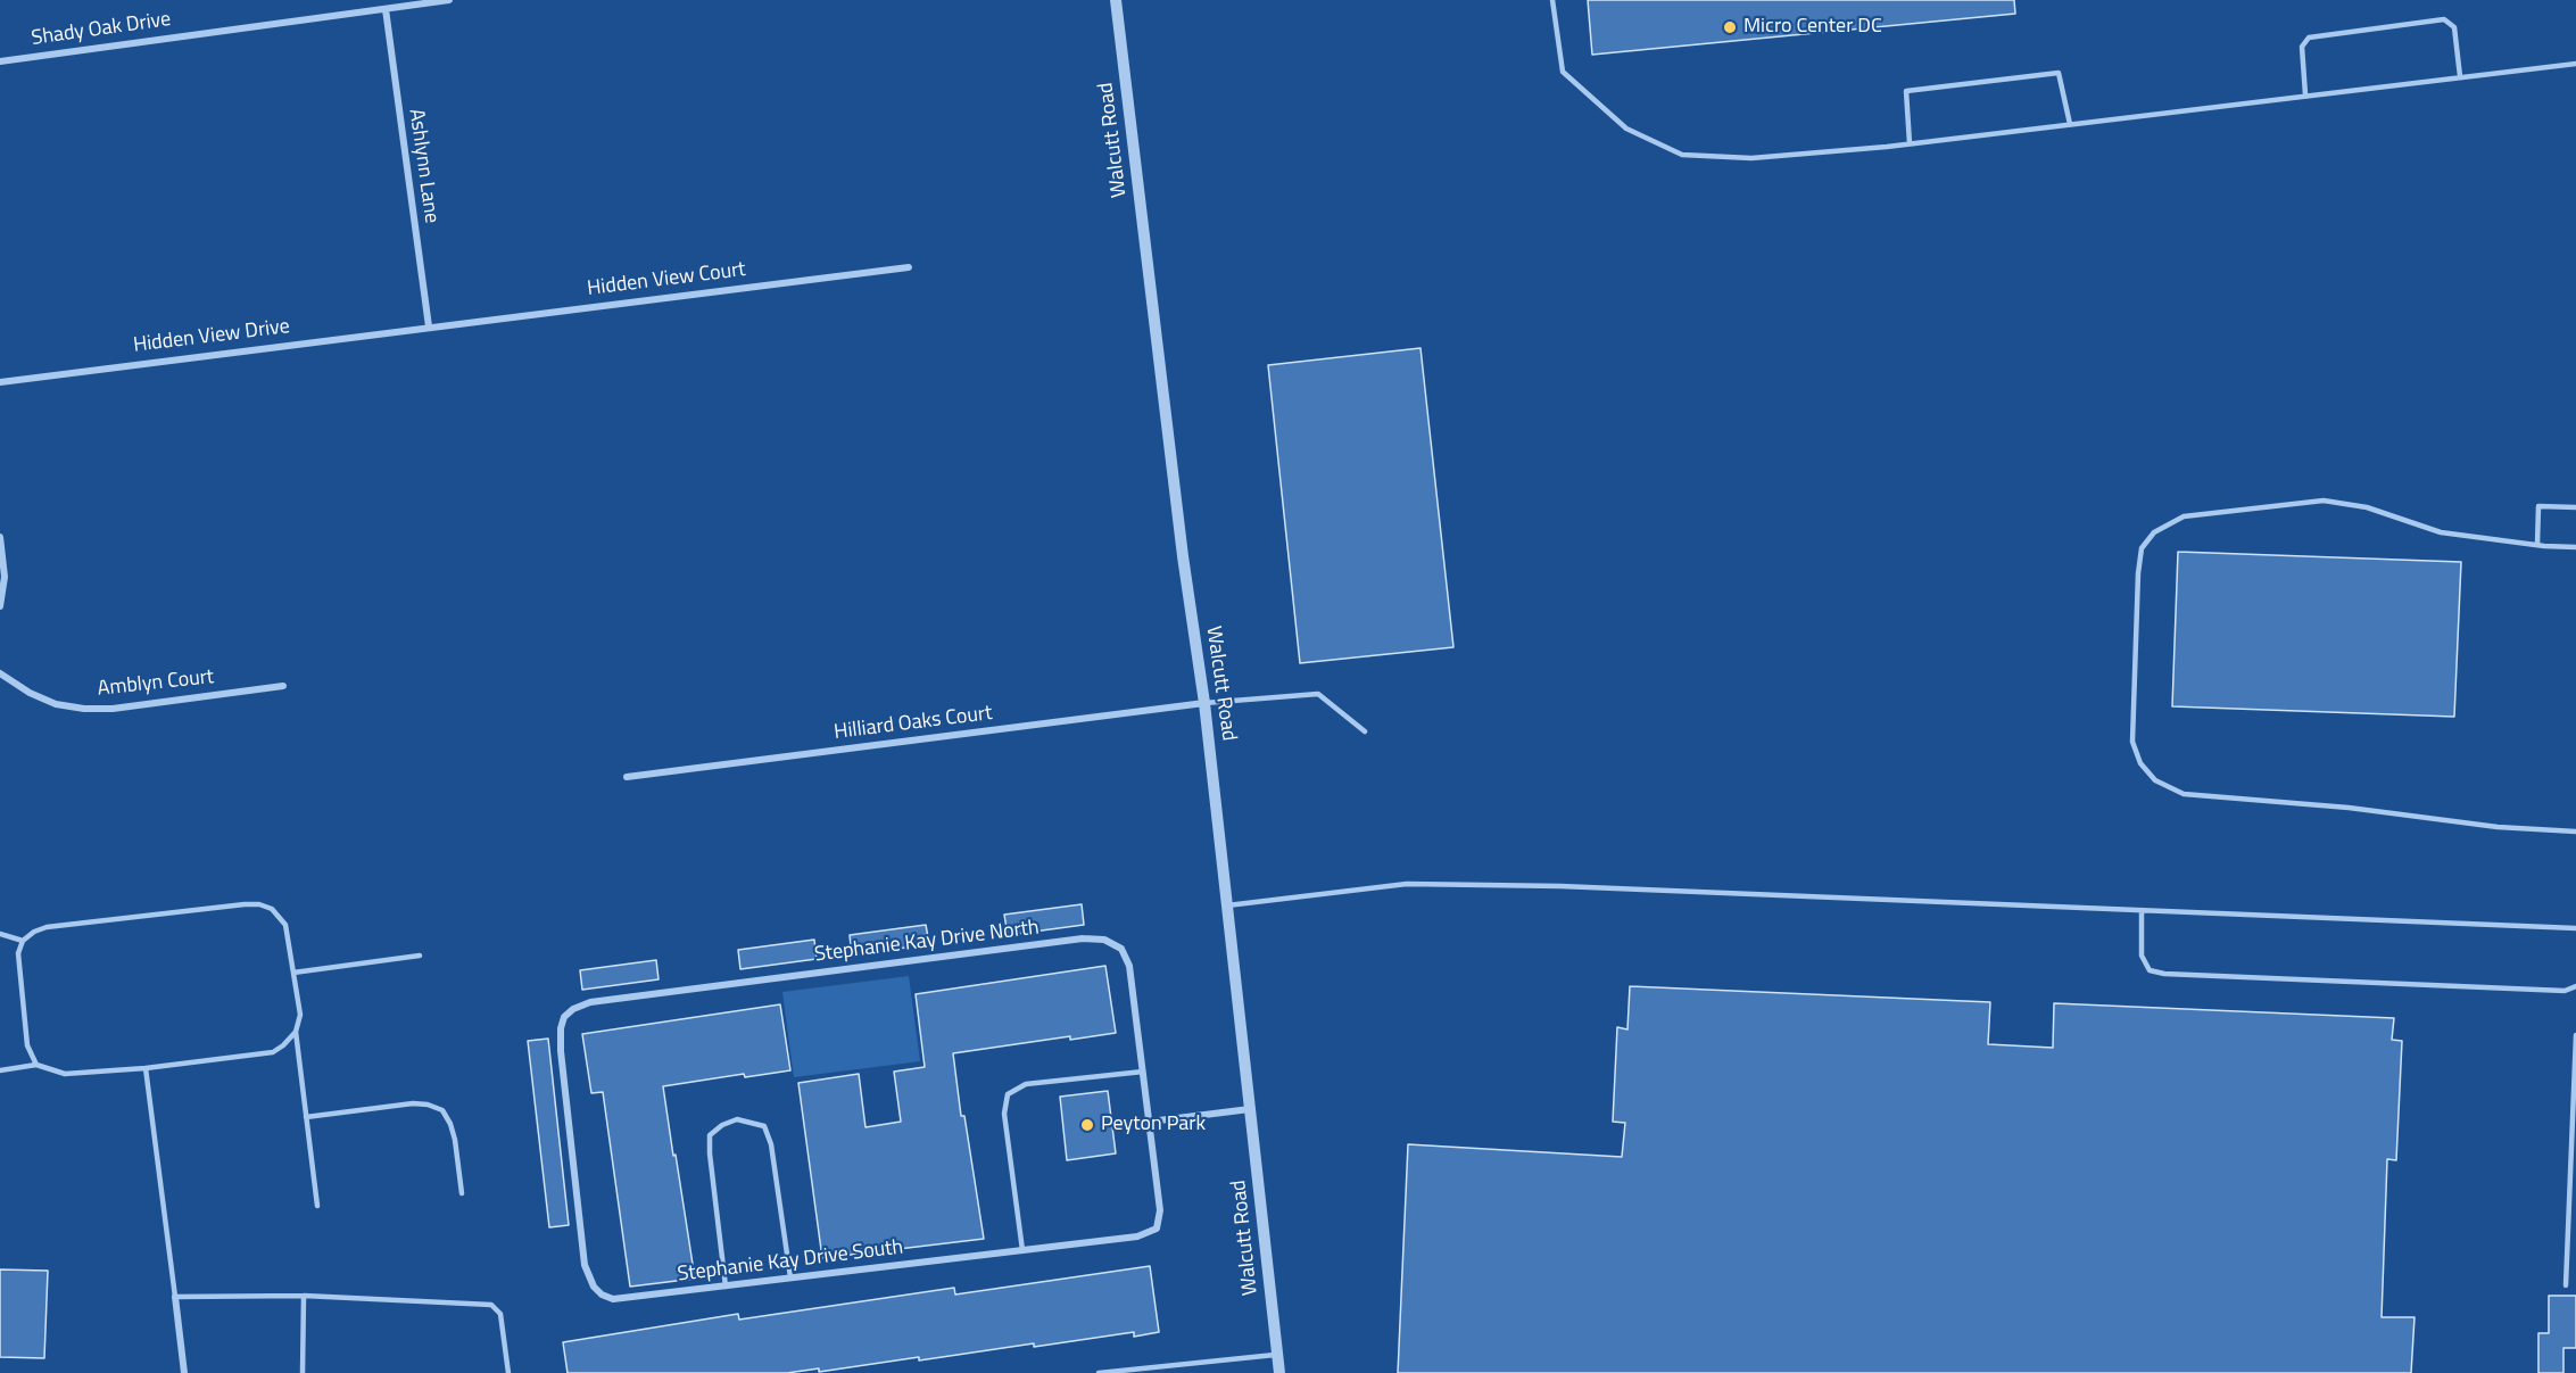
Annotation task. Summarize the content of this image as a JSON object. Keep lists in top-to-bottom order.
{
  "streets": {
    "street": [
      "Shady Oak Drive",
      "Walcutt Road",
      "Ashlynn Lane",
      "Hidden View Court",
      "Hidden View Drive",
      "Amblyn Court",
      "Hilliard Oaks Court",
      "Stephanie Kay Drive North",
      "Stephanie Kay Drive South"
    ]
  },
  "crossings": [
    ["Shady Oak Drive", "Ashlynn Lane"],
    ["Walcutt Road", "Hilliard Oaks Court"],
    ["Ashlynn Lane", "Hidden View Court"],
    ["Ashlynn Lane", "Hidden View Drive"],
    ["Hidden View Court", "Hidden View Drive"],
    ["Stephanie Kay Drive North", "Stephanie Kay Drive South"]
  ],
  "places": ["Micro Center DC", "Peyton Park"]
}
